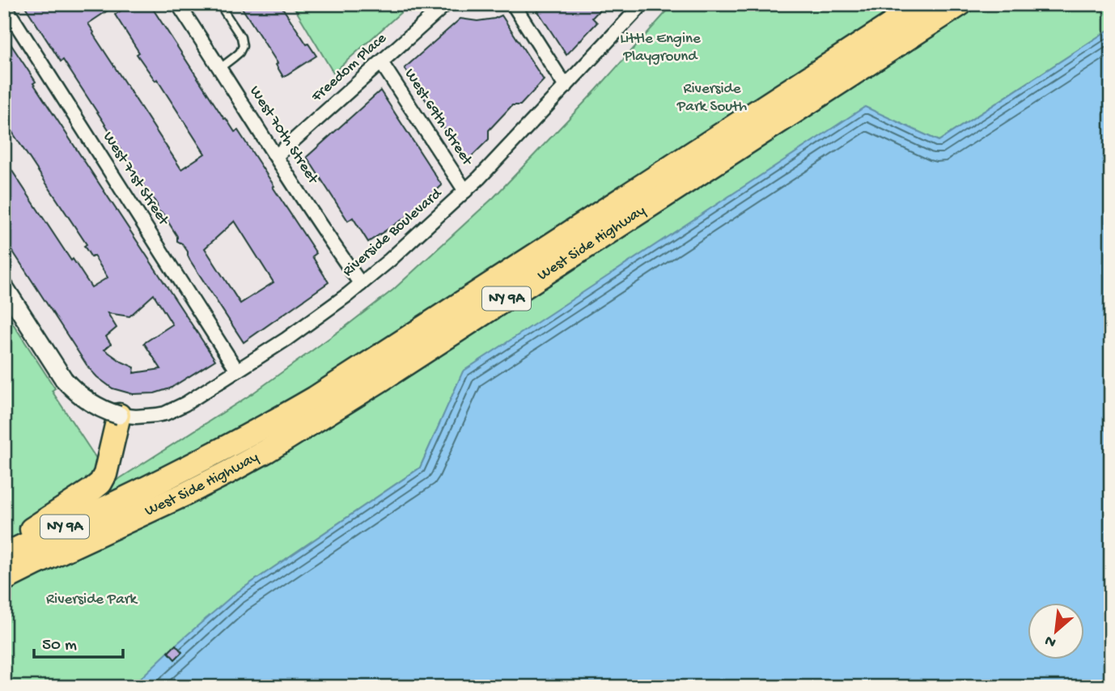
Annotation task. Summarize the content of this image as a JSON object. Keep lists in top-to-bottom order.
{
  "streets": {
    "highway": ["West Side Highway", "NY 9A"],
    "street": [
      "Freedom Place",
      "West 69th Street",
      "West 70th Street",
      "West 71st Street",
      "Riverside Boulevard"
    ]
  },
  "crossings": [
    ["Freedom Place", "West 69th Street"],
    ["Freedom Place", "West 70th Street"],
    ["West 69th Street", "Riverside Boulevard"],
    ["West 70th Street", "Riverside Boulevard"],
    ["West 71st Street", "Riverside Boulevard"]
  ],
  "parks": ["Little Engine Playground", "Riverside Park South", "Riverside Park"],
  "scale_bar": "50 m",
  "north": "bottom left"
}
